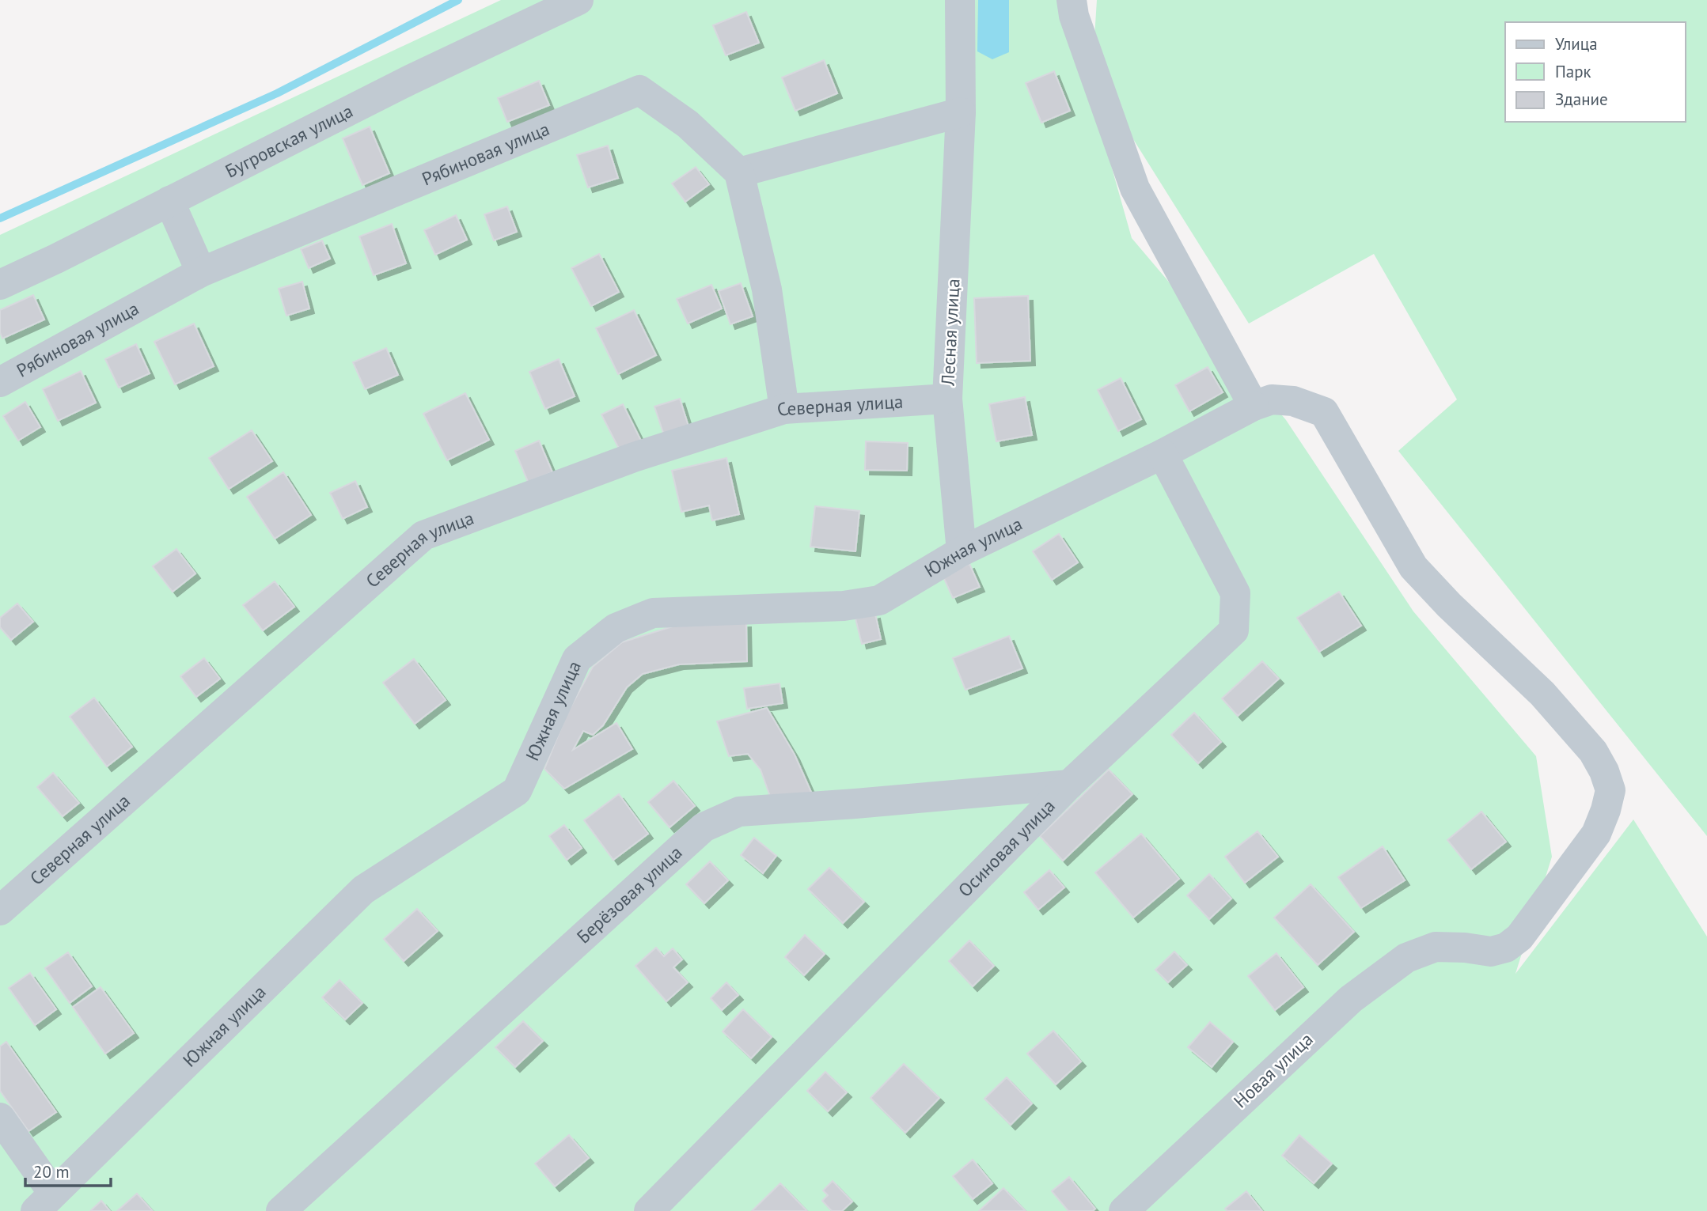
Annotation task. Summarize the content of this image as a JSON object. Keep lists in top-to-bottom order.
{
  "streets": {
    "street": [
      "Бугровская улица",
      "Рябиновая улица",
      "Лесная улица",
      "Северная улица",
      "Южная улица",
      "Осиновая улица",
      "Берёзовая улица",
      "Новая улица"
    ]
  },
  "crossings": [
    ["Лесная улица", "Северная улица"],
    ["Лесная улица", "Южная улица"],
    ["Южная улица", "Осиновая улица"],
    ["Южная улица", "Новая улица"],
    ["Осиновая улица", "Берёзовая улица"]
  ],
  "legend": ["Улица", "Парк", "Здание"],
  "scale_bar": "20 m"
}
